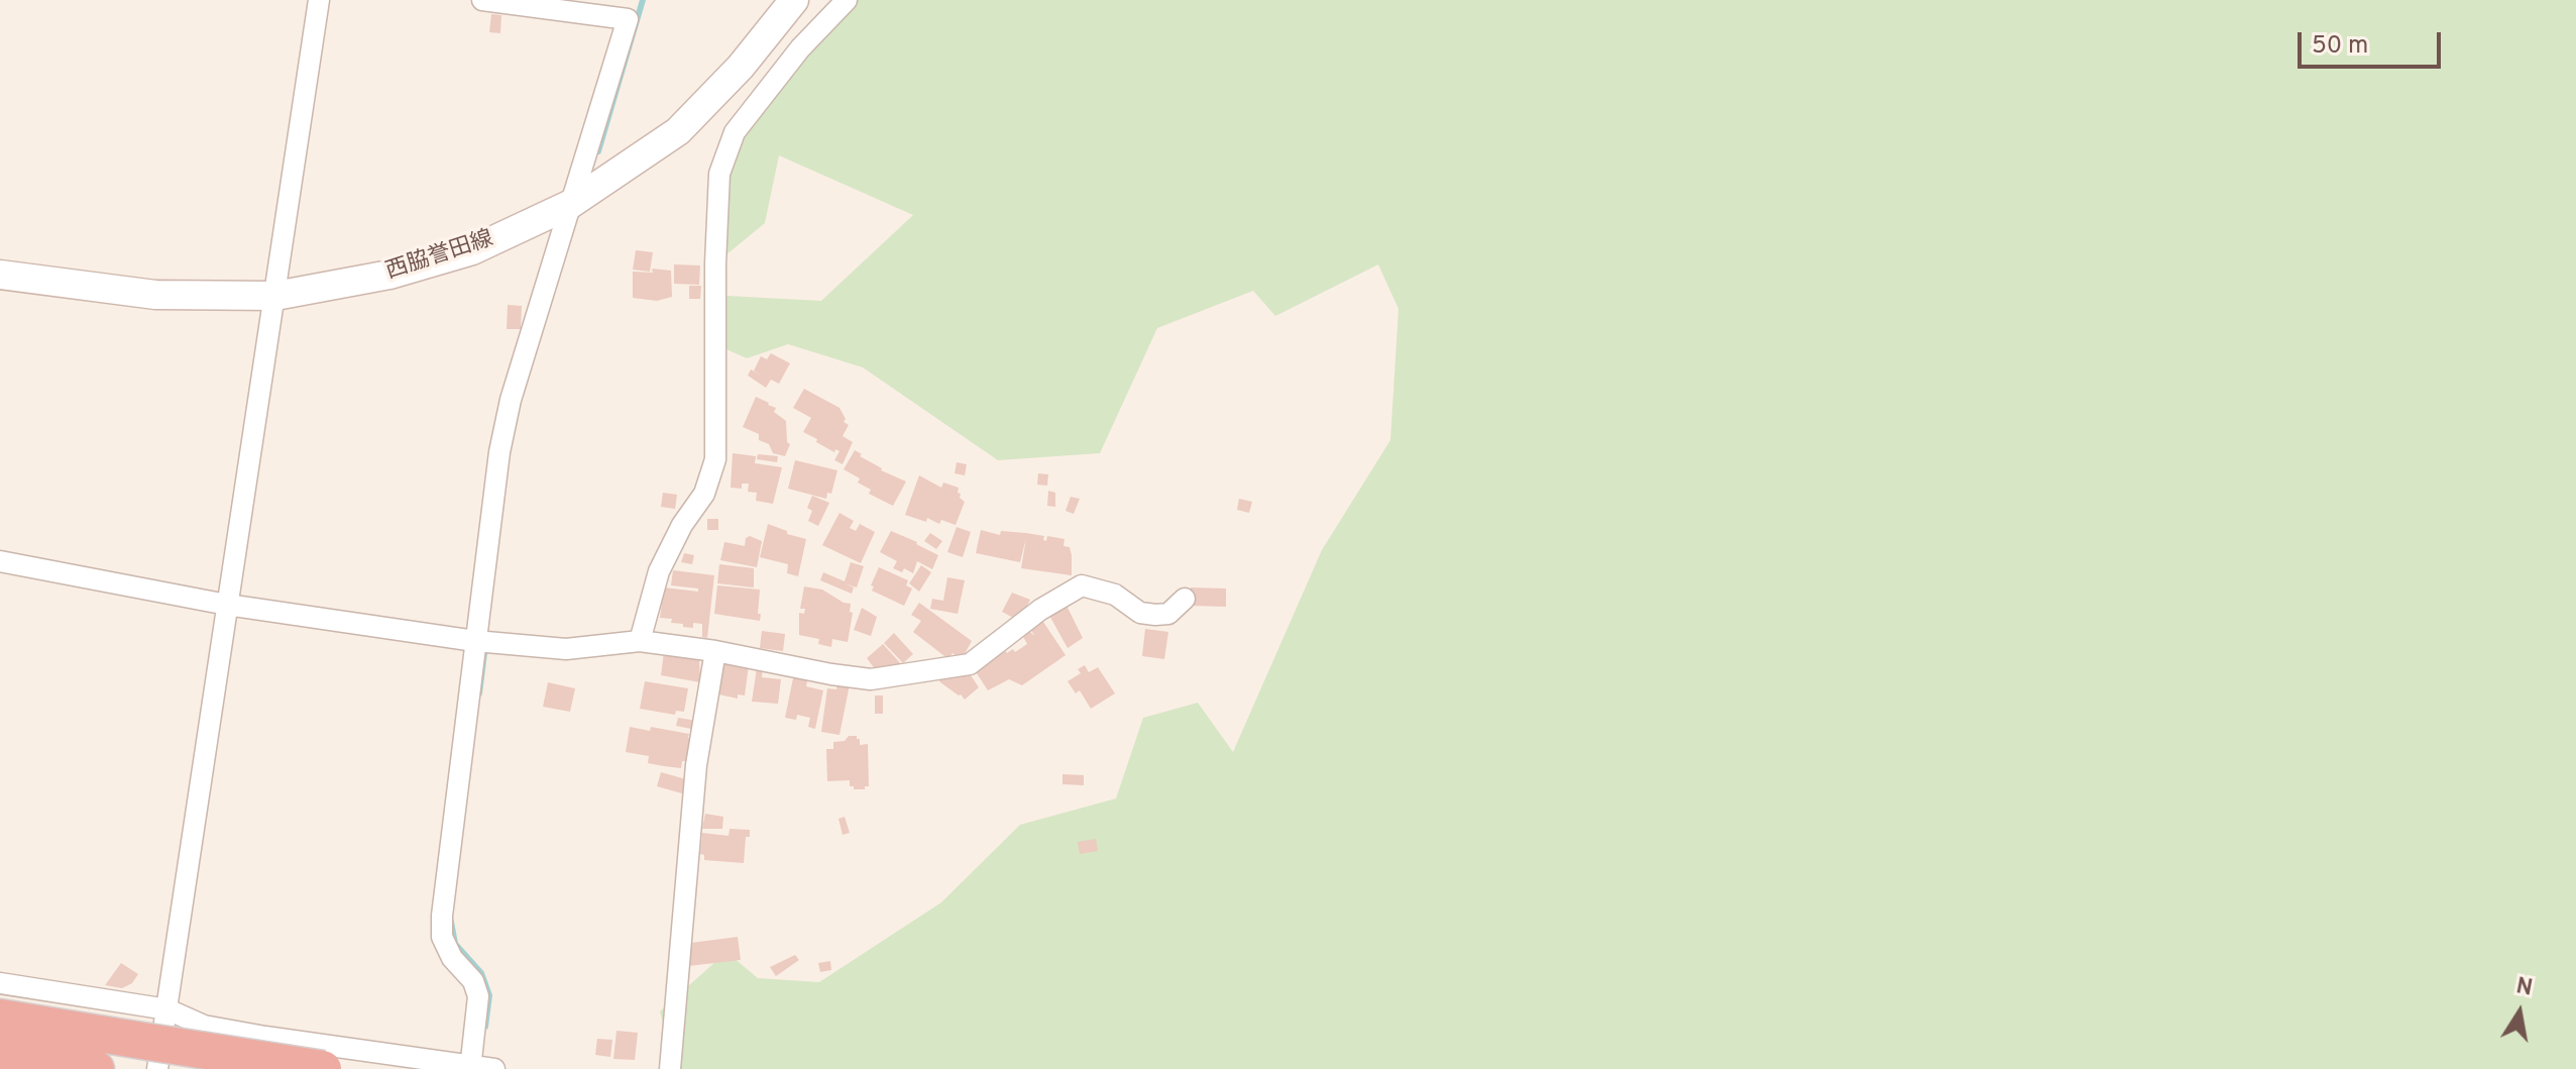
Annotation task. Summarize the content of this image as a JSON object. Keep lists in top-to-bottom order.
{
  "streets": {
    "main road": ["西脇誉田線"]
  },
  "scale_bar": "50 m",
  "north": "top"
}
